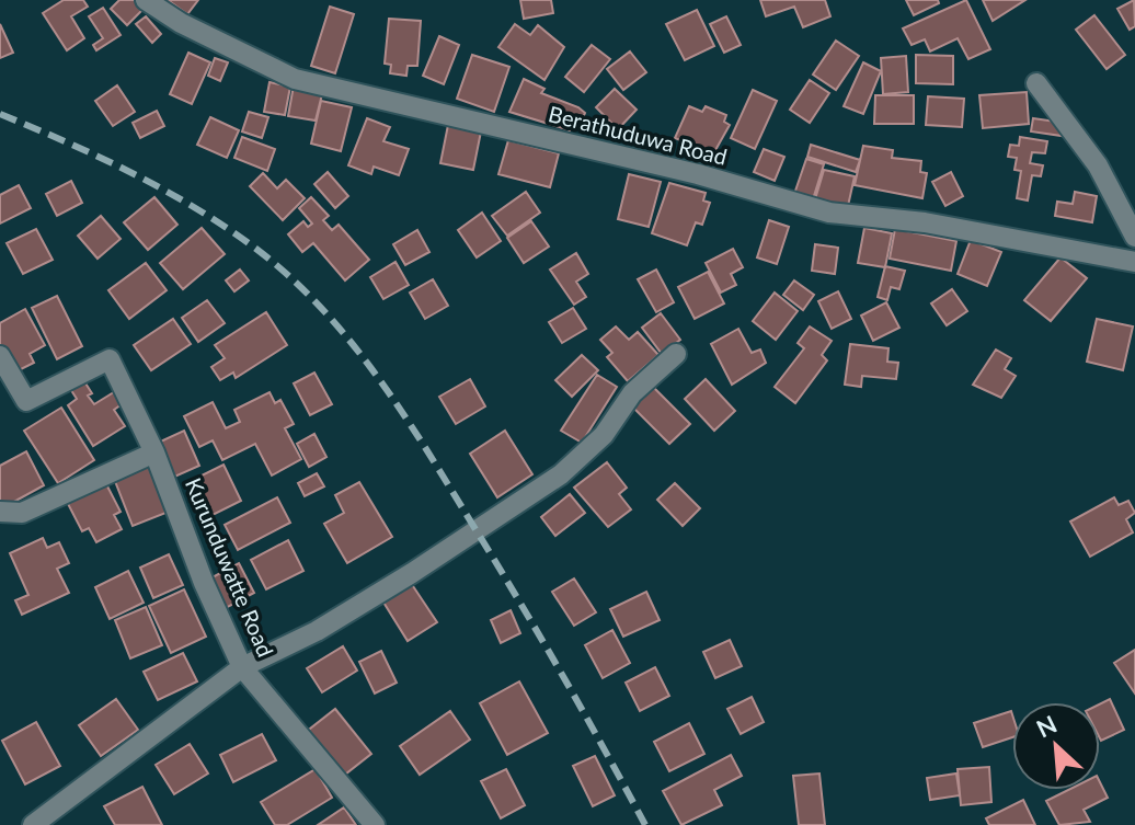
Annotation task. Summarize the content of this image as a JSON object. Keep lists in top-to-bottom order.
{
  "streets": {
    "street": ["Berathuduwa Road", "Kurunduwatte Road"]
  },
  "north": "top left"
}
